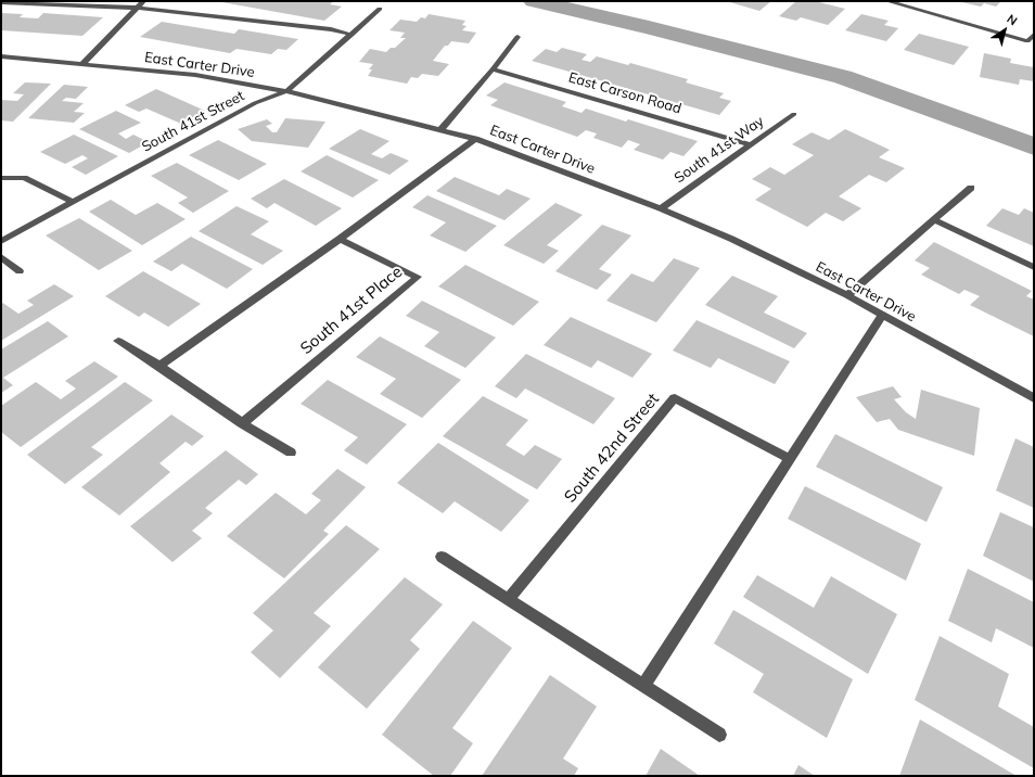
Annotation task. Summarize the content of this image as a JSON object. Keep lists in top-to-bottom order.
{
  "streets": {
    "street": [
      "East Carter Drive",
      "East Carson Road",
      "South 41st Street",
      "South 41st Way",
      "South 41st Place",
      "South 42nd Street"
    ]
  },
  "crossings": [
    ["East Carter Drive", "South 41st Street"],
    ["East Carter Drive", "South 41st Way"],
    ["East Carson Road", "South 41st Way"]
  ],
  "north": "top right"
}
